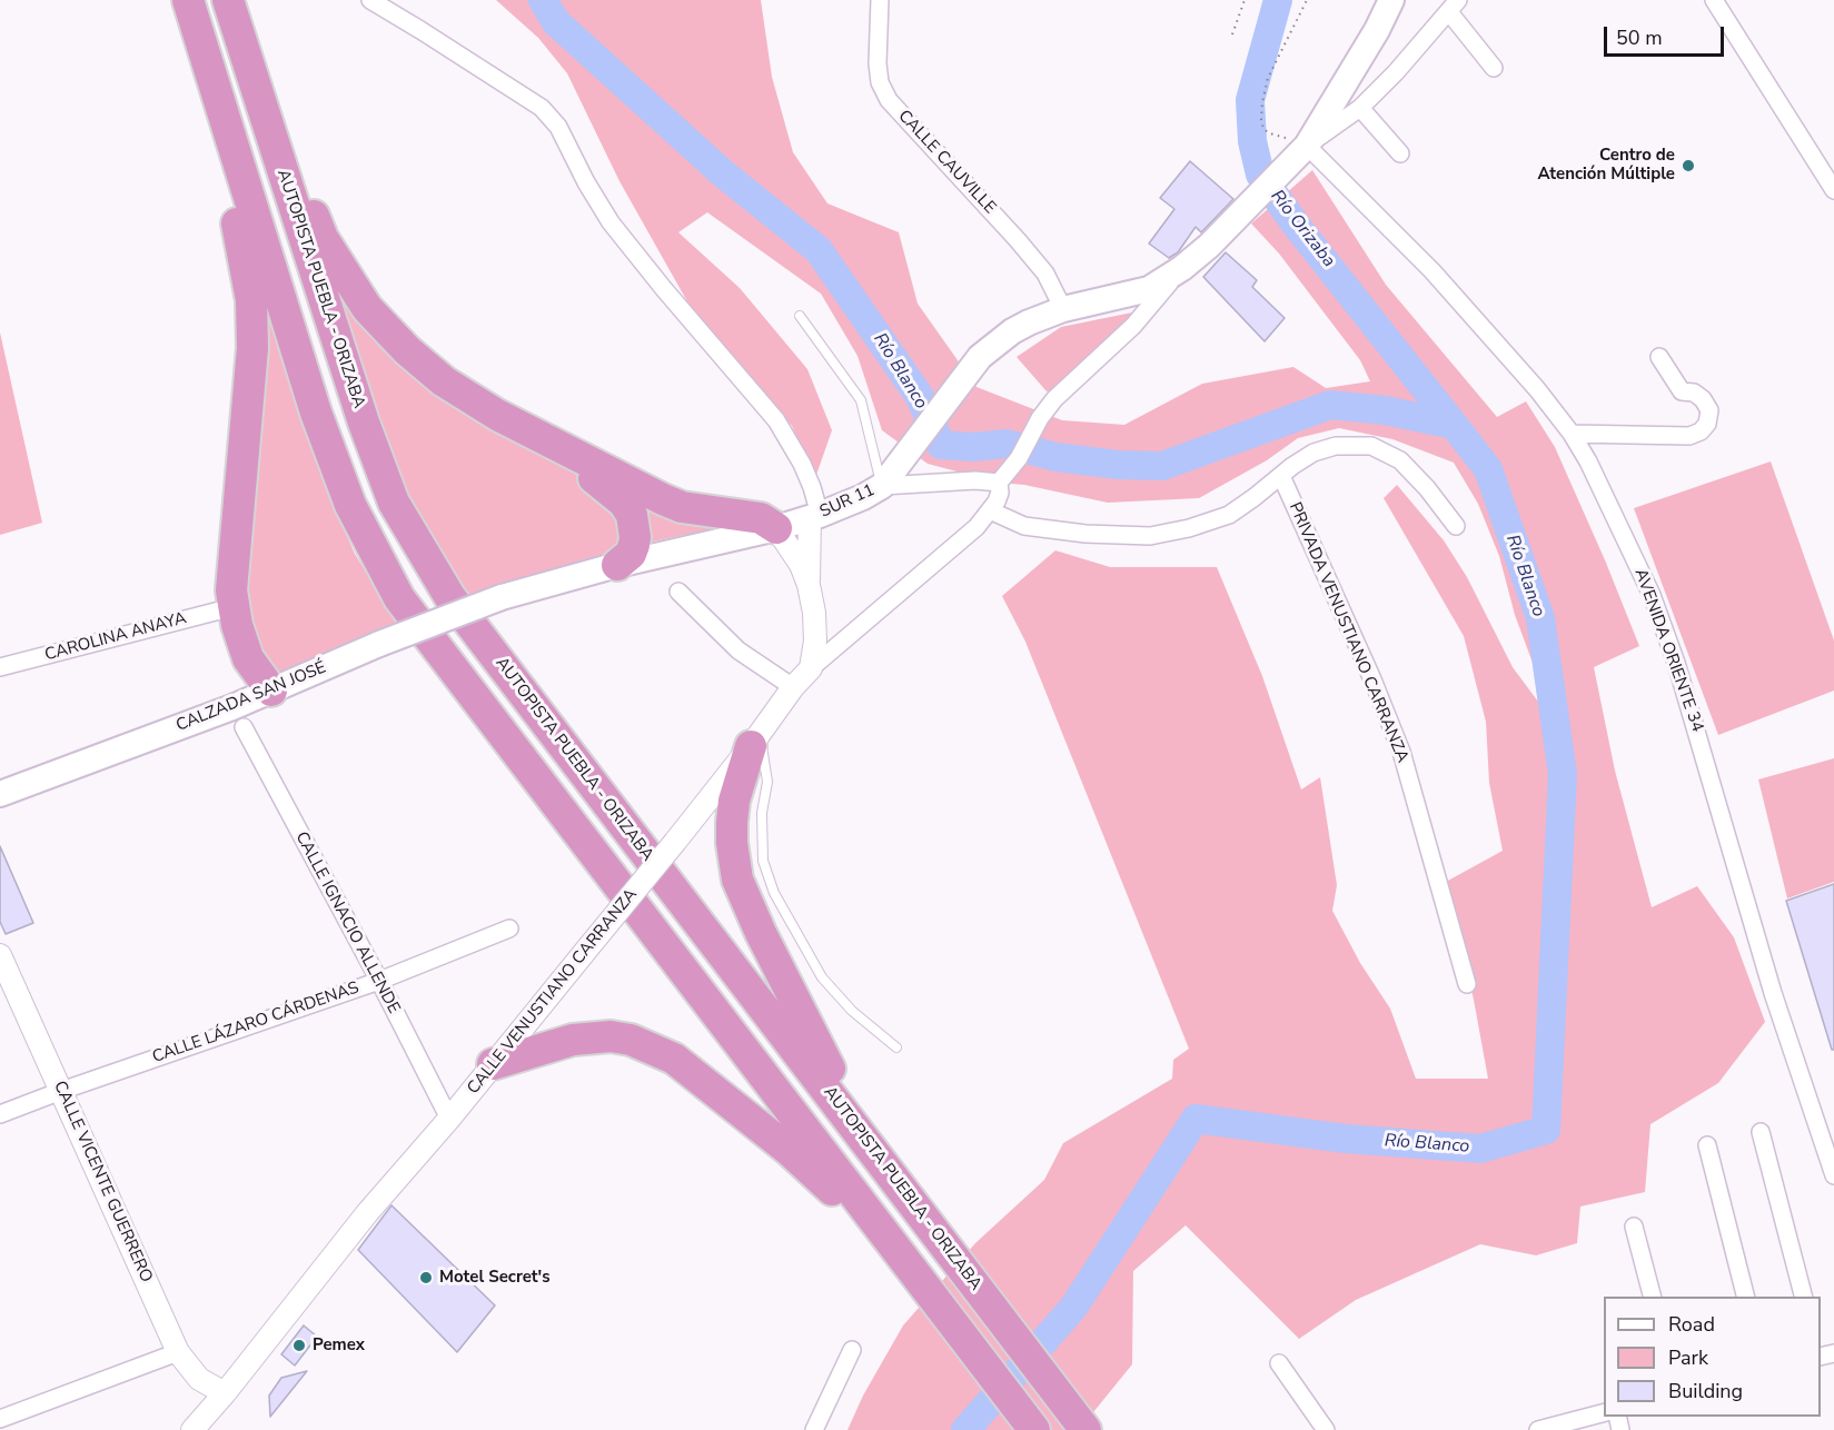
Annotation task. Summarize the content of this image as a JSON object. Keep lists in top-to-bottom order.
{
  "streets": {
    "highway": ["AUTOPISTA PUEBLA - ORIZABA"],
    "main road": ["SUR 11", "CALZADA SAN JOSÉ"],
    "street": [
      "CALLE CAUVILLE",
      "PRIVADA VENUSTIANO CARRANZA",
      "CAROLINA ANAYA",
      "AVENIDA ORIENTE 34",
      "CALLE IGNACIO ALLENDE",
      "CALLE VENUSTIANO CARRANZA",
      "CALLE LÁZARO CÁRDENAS",
      "CALLE VICENTE GUERRERO"
    ]
  },
  "crossings": [
    ["CALLE CAUVILLE", "SUR 11"],
    ["SUR 11", "AVENIDA ORIENTE 34"],
    ["SUR 11", "CALZADA SAN JOSÉ"],
    ["SUR 11", "CALLE VENUSTIANO CARRANZA"],
    ["CALLE IGNACIO ALLENDE", "CALLE VENUSTIANO CARRANZA"],
    ["CALLE IGNACIO ALLENDE", "CALLE LÁZARO CÁRDENAS"],
    ["CALLE VENUSTIANO CARRANZA", "CALLE VICENTE GUERRERO"],
    ["CALLE LÁZARO CÁRDENAS", "CALLE VICENTE GUERRERO"]
  ],
  "water": ["Río Orizaba", "Río Blanco"],
  "places": ["Centro de Atención Múltiple", "Motel Secret's", "Pemex"],
  "legend": ["Road", "Park", "Building"],
  "scale_bar": "50 m"
}
